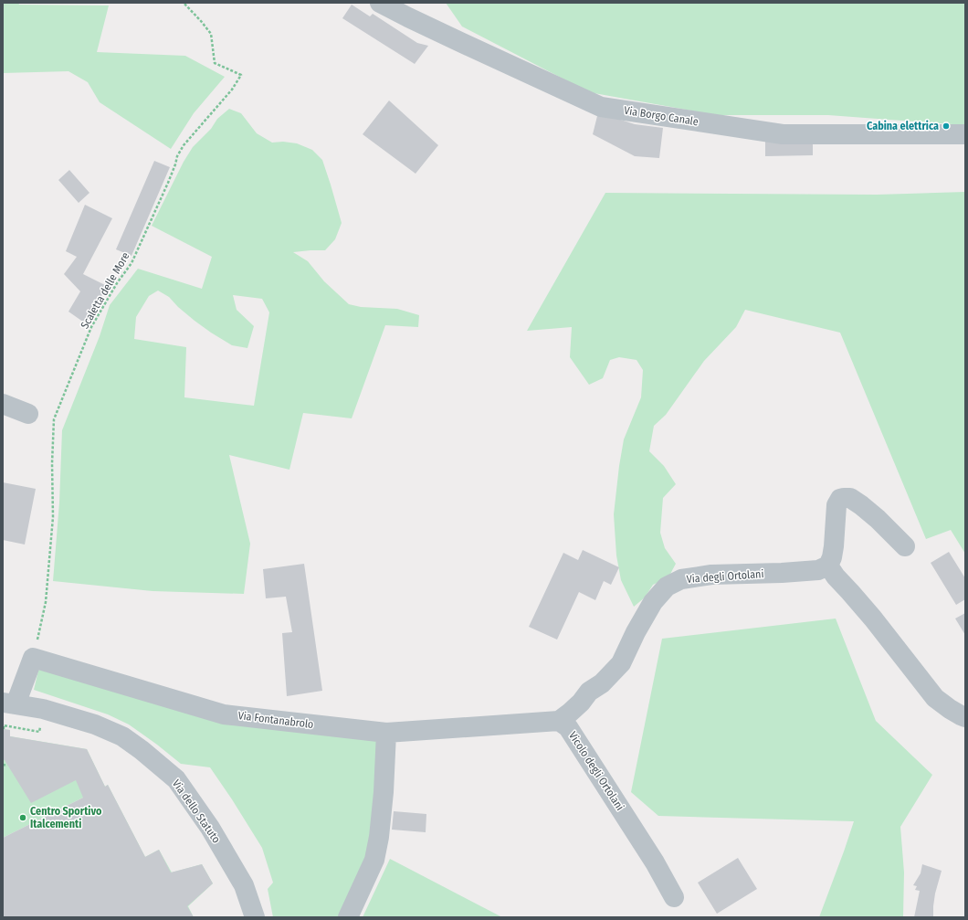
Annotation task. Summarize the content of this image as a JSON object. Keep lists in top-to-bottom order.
{
  "streets": {
    "street": [
      "Via Borgo Canale",
      "Via degli Ortolani",
      "Via Fontanabrolo",
      "Vicolo degli Ortolani",
      "Via dello Statuto"
    ],
    "path": ["Scaletta delle More"]
  },
  "crossings": [
    ["Scaletta delle More", "Via Fontanabrolo"],
    ["Via degli Ortolani", "Vicolo degli Ortolani"]
  ],
  "places": ["Cabina elettrica", "Centro Sportivo Italcementi"]
}
